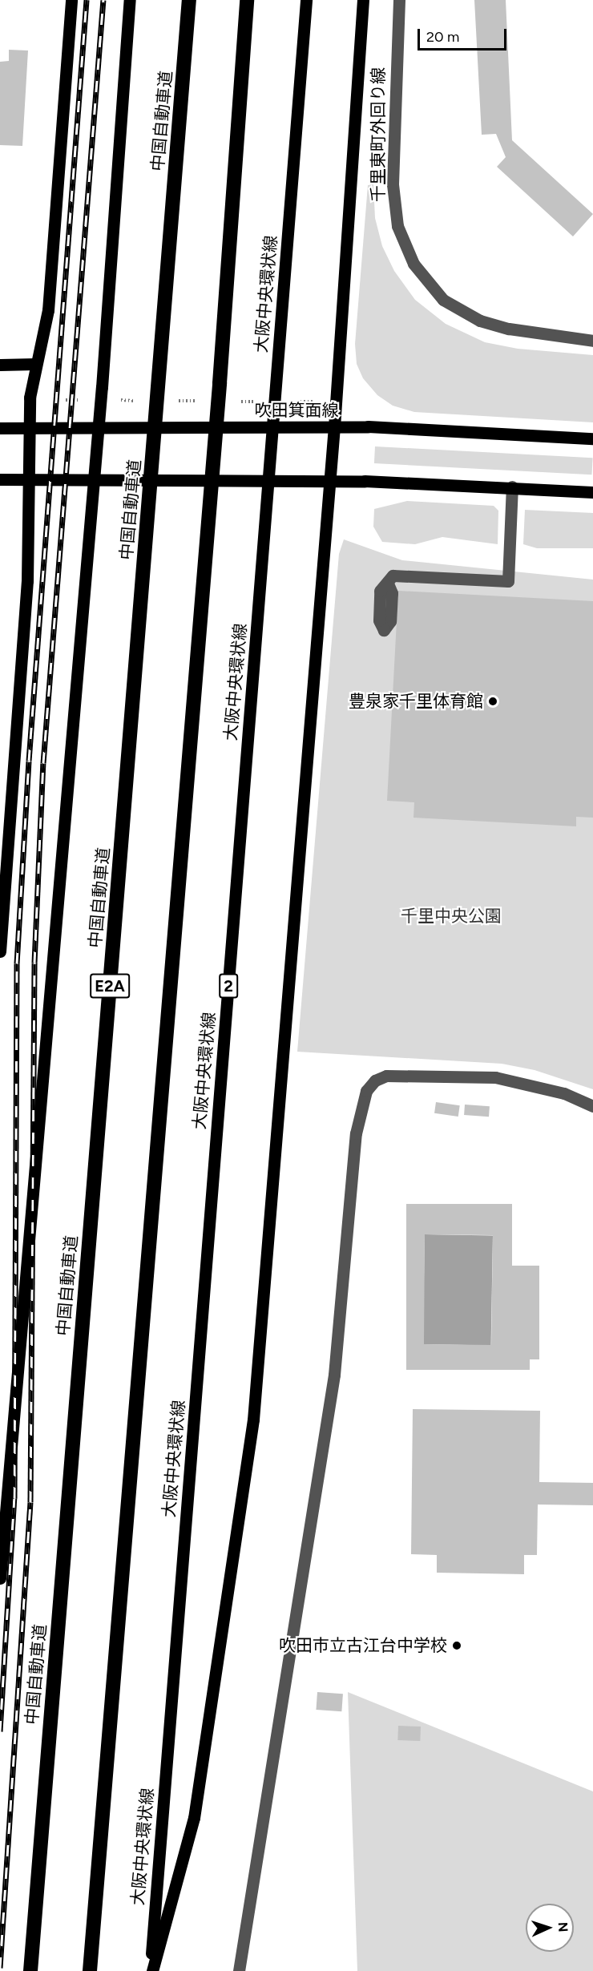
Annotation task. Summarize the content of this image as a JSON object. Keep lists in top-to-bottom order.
{
  "streets": {
    "highway": ["中国自動車道", "E2A"],
    "main road": ["大阪中央環状線", "吹田箕面線", "2"],
    "street": ["千里東町外回り線"]
  },
  "parks": ["千里中央公園"],
  "places": ["豊泉家千里体育館", "吹田市立古江台中学校"],
  "scale_bar": "20 m",
  "north": "right"
}
